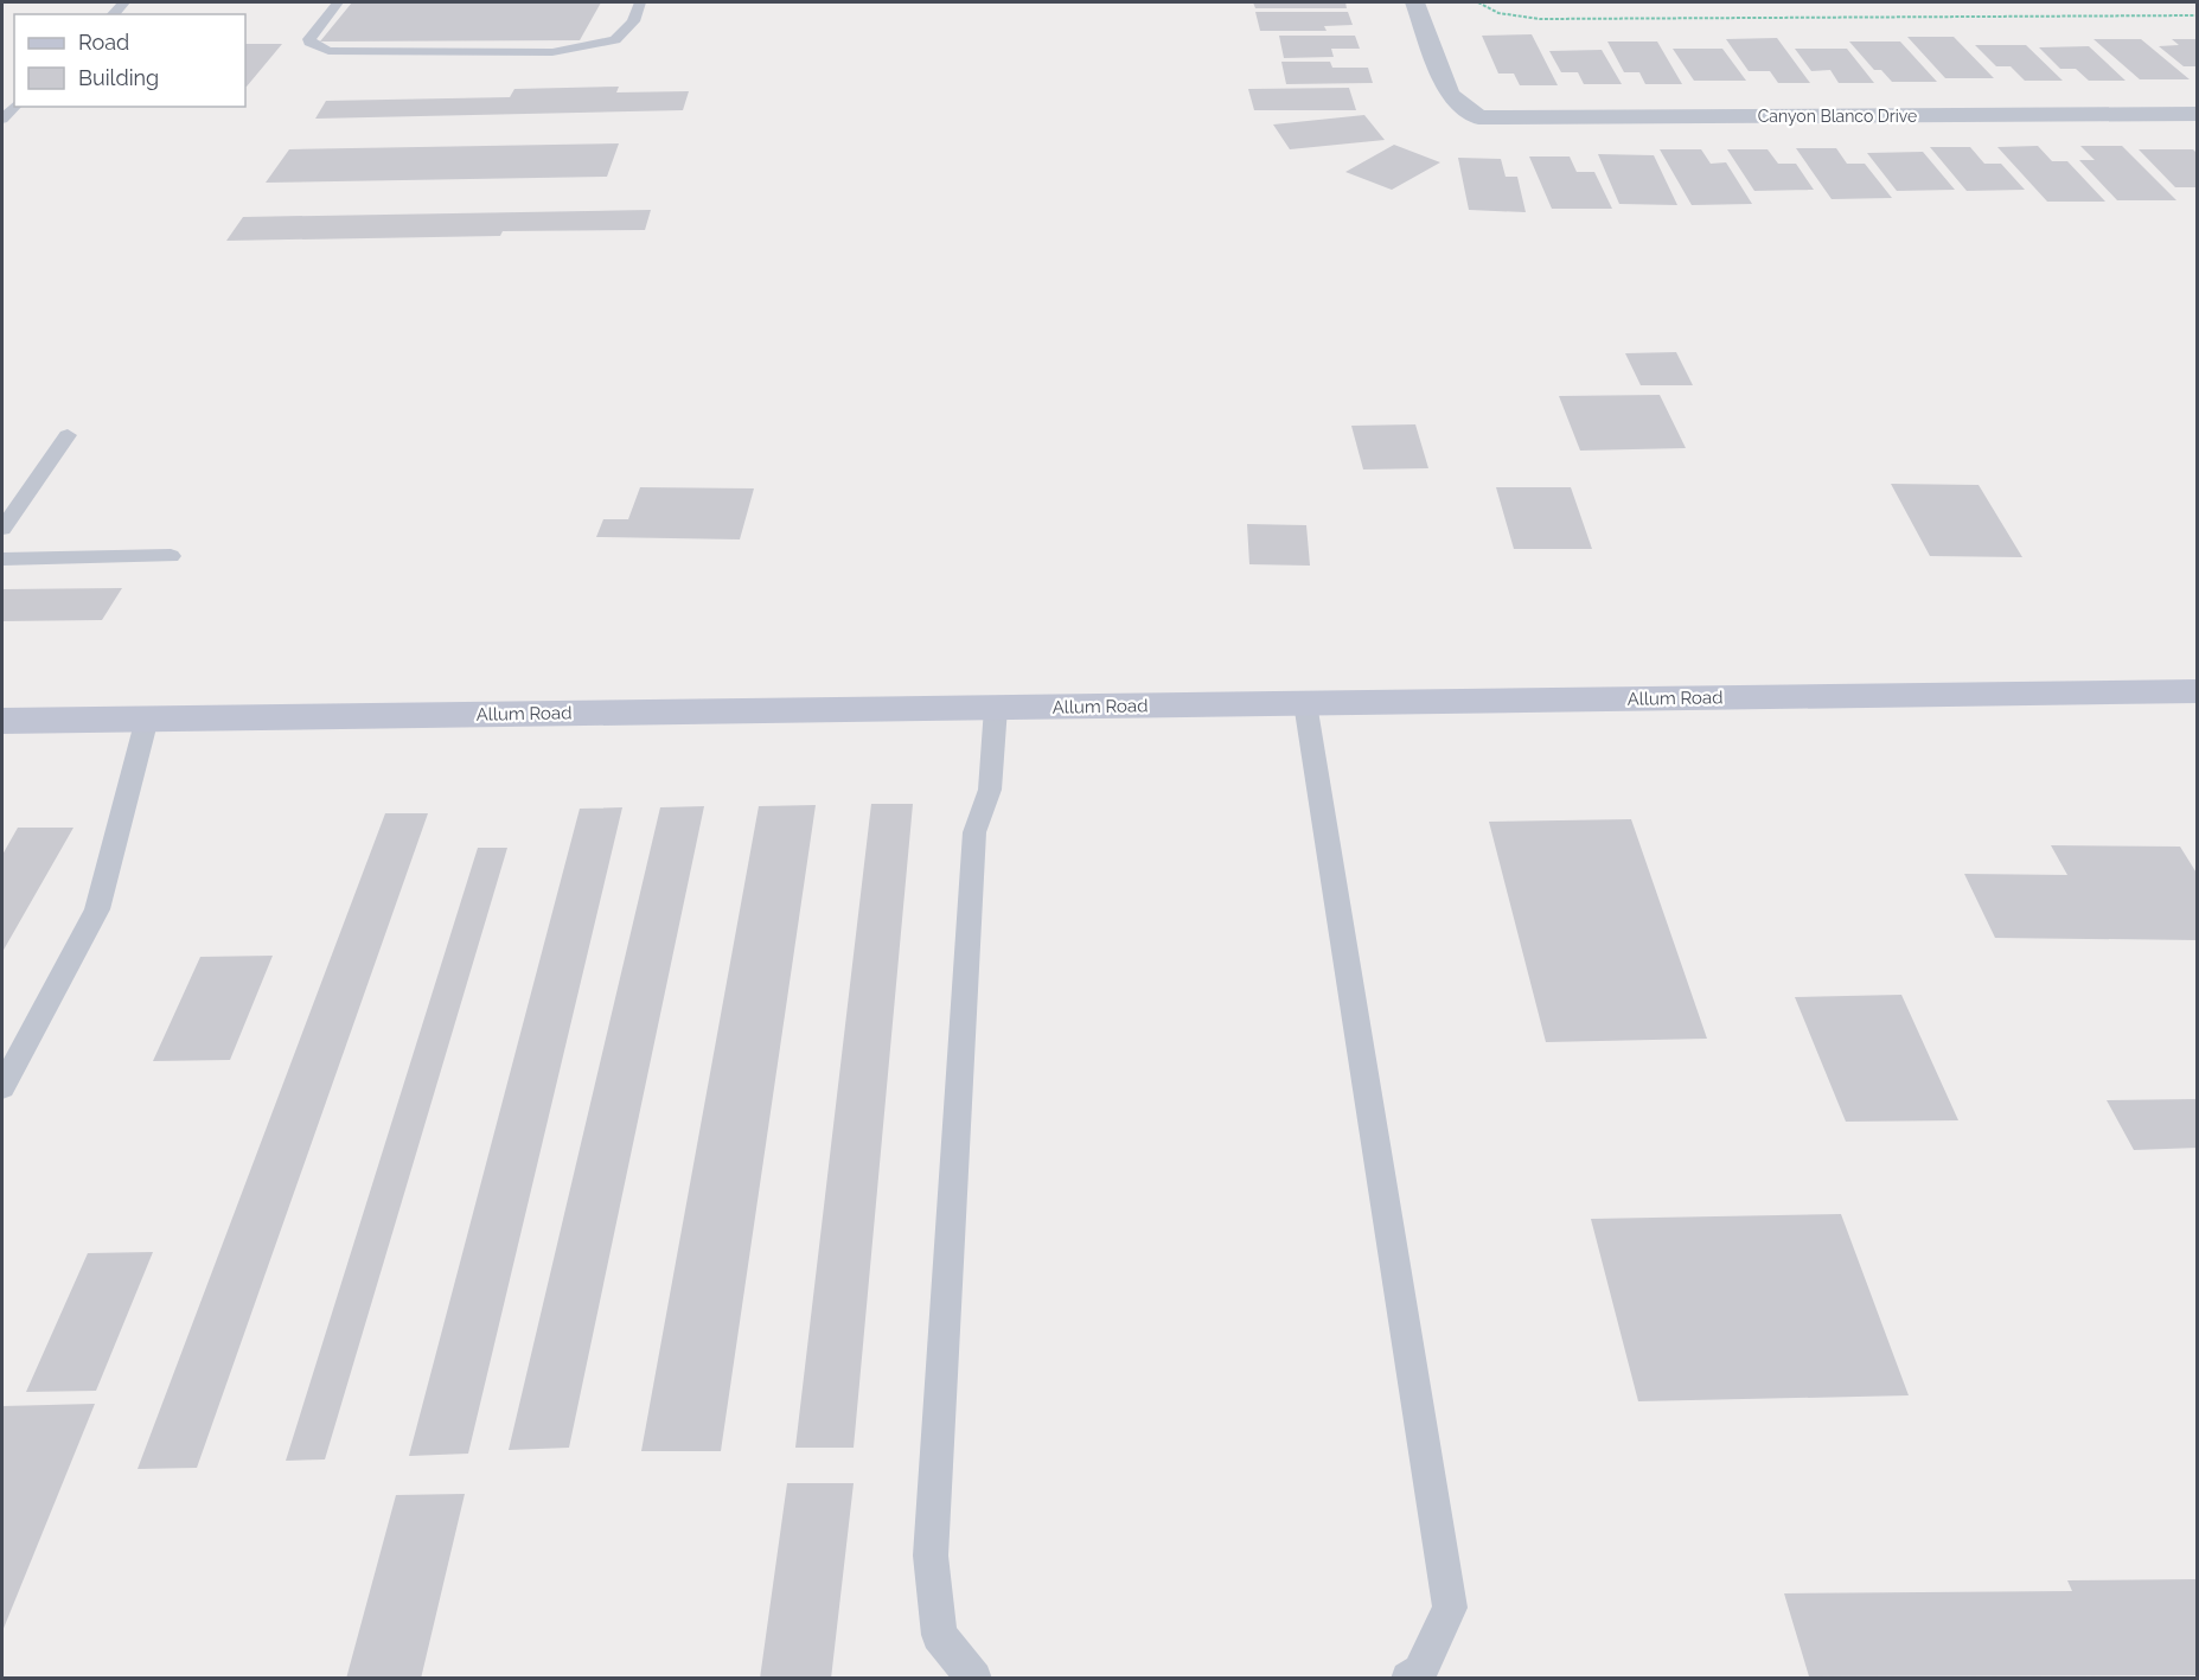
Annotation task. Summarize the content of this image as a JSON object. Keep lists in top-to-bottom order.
{
  "streets": {
    "street": ["Canyon Blanco Drive", "Allum Road"]
  },
  "legend": ["Road", "Building"]
}
